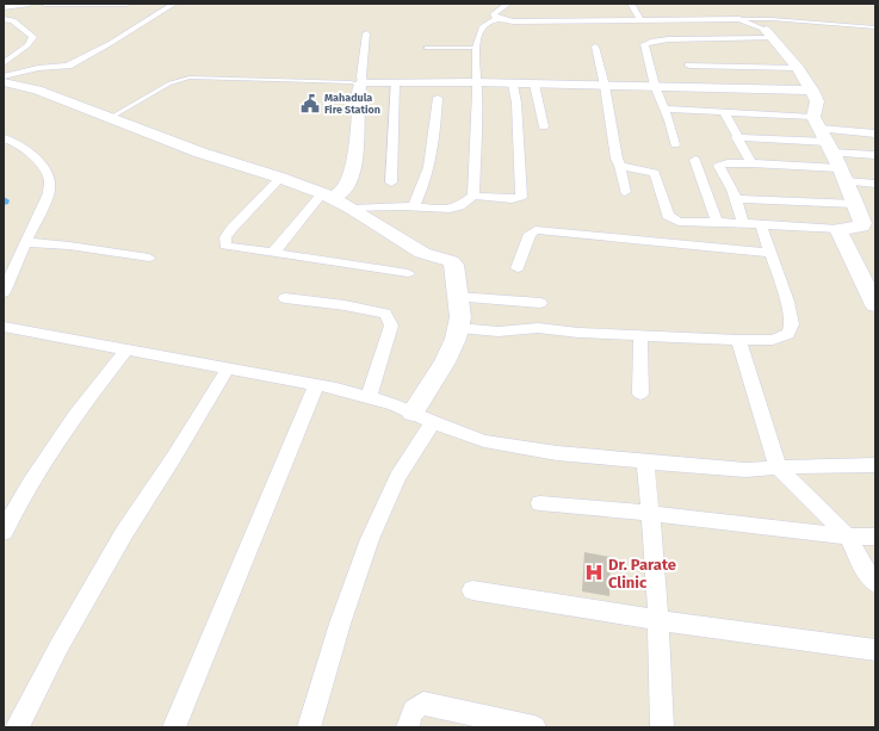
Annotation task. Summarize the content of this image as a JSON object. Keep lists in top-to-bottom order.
{
  "places": {
    "public building": ["Mahadula Fire Station"],
    "hospital": ["Dr. Parate Clinic"]
  }
}
